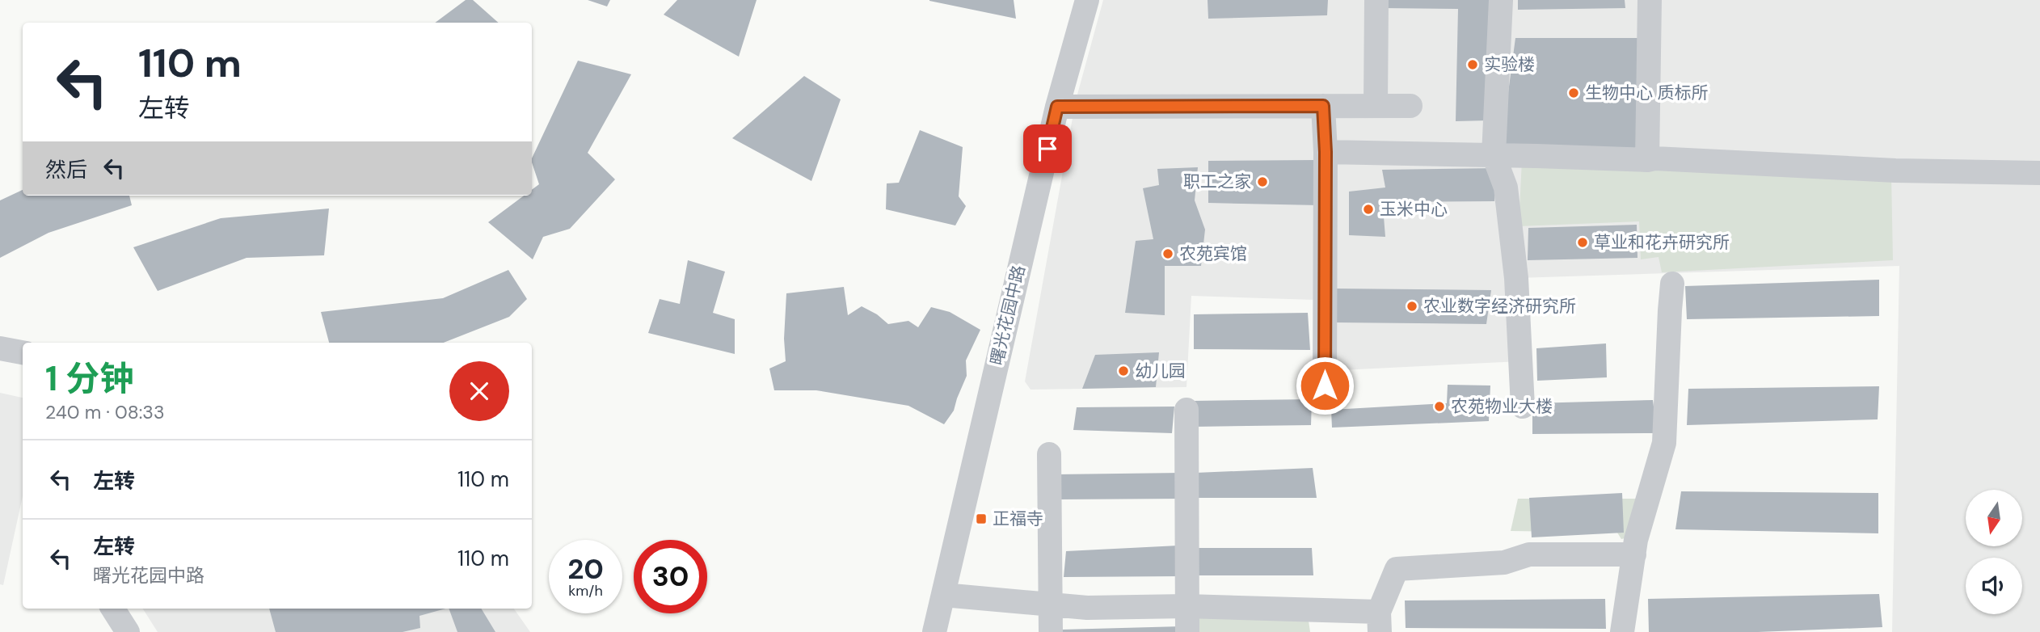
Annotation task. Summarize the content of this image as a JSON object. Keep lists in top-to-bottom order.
{
  "streets": {
    "street": ["曙光花园中路"]
  },
  "places": {
    "other": [
      "实验楼",
      "生物中心 质标所",
      "职工之家",
      "玉米中心",
      "草业和花卉研究所",
      "农苑宾馆",
      "农业数字经济研究所",
      "幼儿园",
      "农苑物业大楼"
    ],
    "transit": ["正福寺"]
  },
  "north": "bottom",
  "page": {
    "turn": ["110 m", "左转"],
    "then": "然后",
    "heading": ["1 分钟", "240 m · 08:33"],
    "list": [
      {
        "name": "左转",
        "value": "110 m"
      },
      {
        "name": "左转",
        "note": "曙光花园中路",
        "value": "110 m"
      }
    ],
    "speed": "20 km/h",
    "limit": "30"
  }
}
